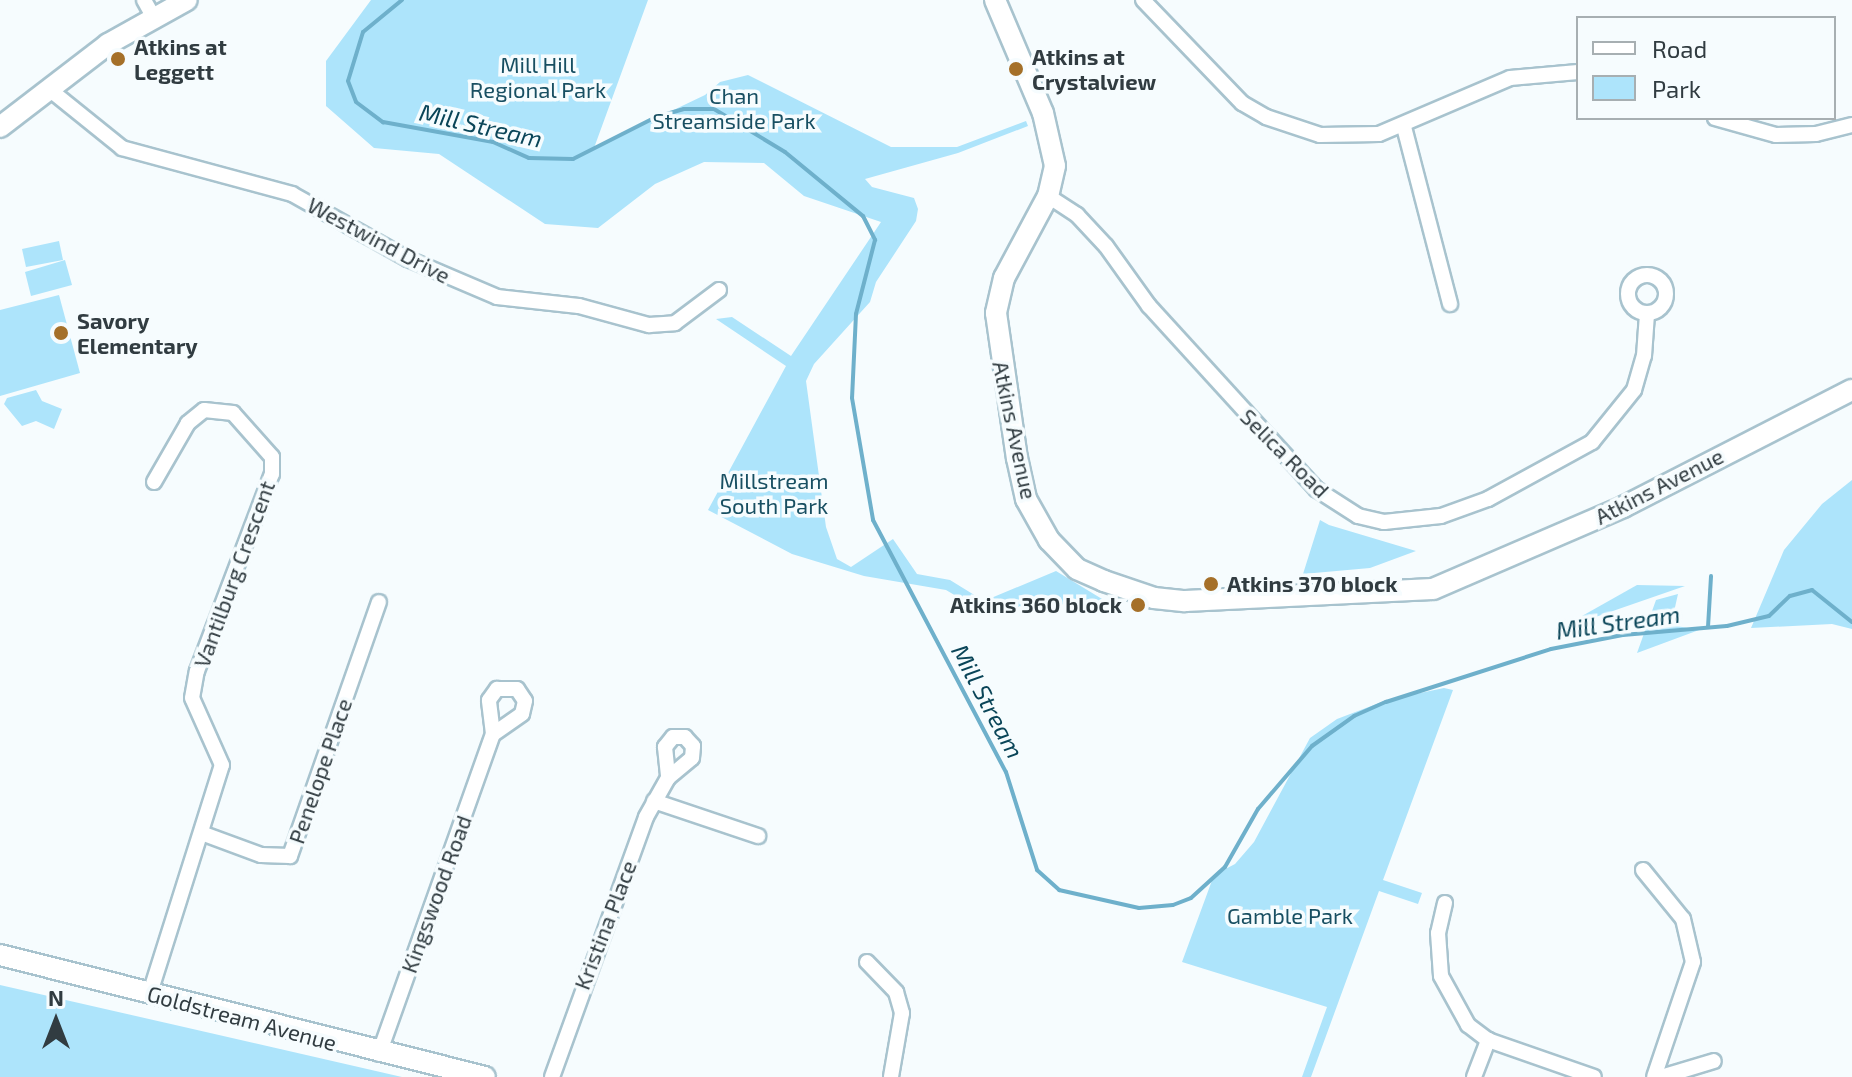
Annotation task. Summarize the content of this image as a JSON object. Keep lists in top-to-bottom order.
{
  "streets": {
    "street": [
      "Westwind Drive",
      "Atkins Avenue",
      "Selica Road",
      "Vantilburg Crescent",
      "Penelope Place",
      "Kingswood Road",
      "Kristina Place",
      "Goldstream Avenue"
    ]
  },
  "crossings": [
    ["Atkins Avenue", "Selica Road"],
    ["Vantilburg Crescent", "Penelope Place"],
    ["Vantilburg Crescent", "Goldstream Avenue"],
    ["Kingswood Road", "Goldstream Avenue"]
  ],
  "water": ["Mill Stream"],
  "parks": [
    "Mill Hill Regional Park",
    "Chan Streamside Park",
    "Millstream South Park",
    "Gamble Park"
  ],
  "places": [
    "Atkins at Leggett",
    "Atkins at Crystalview",
    "Savory Elementary",
    "Atkins 370 block",
    "Atkins 360 block"
  ],
  "legend": ["Road", "Park"],
  "north": "top"
}
